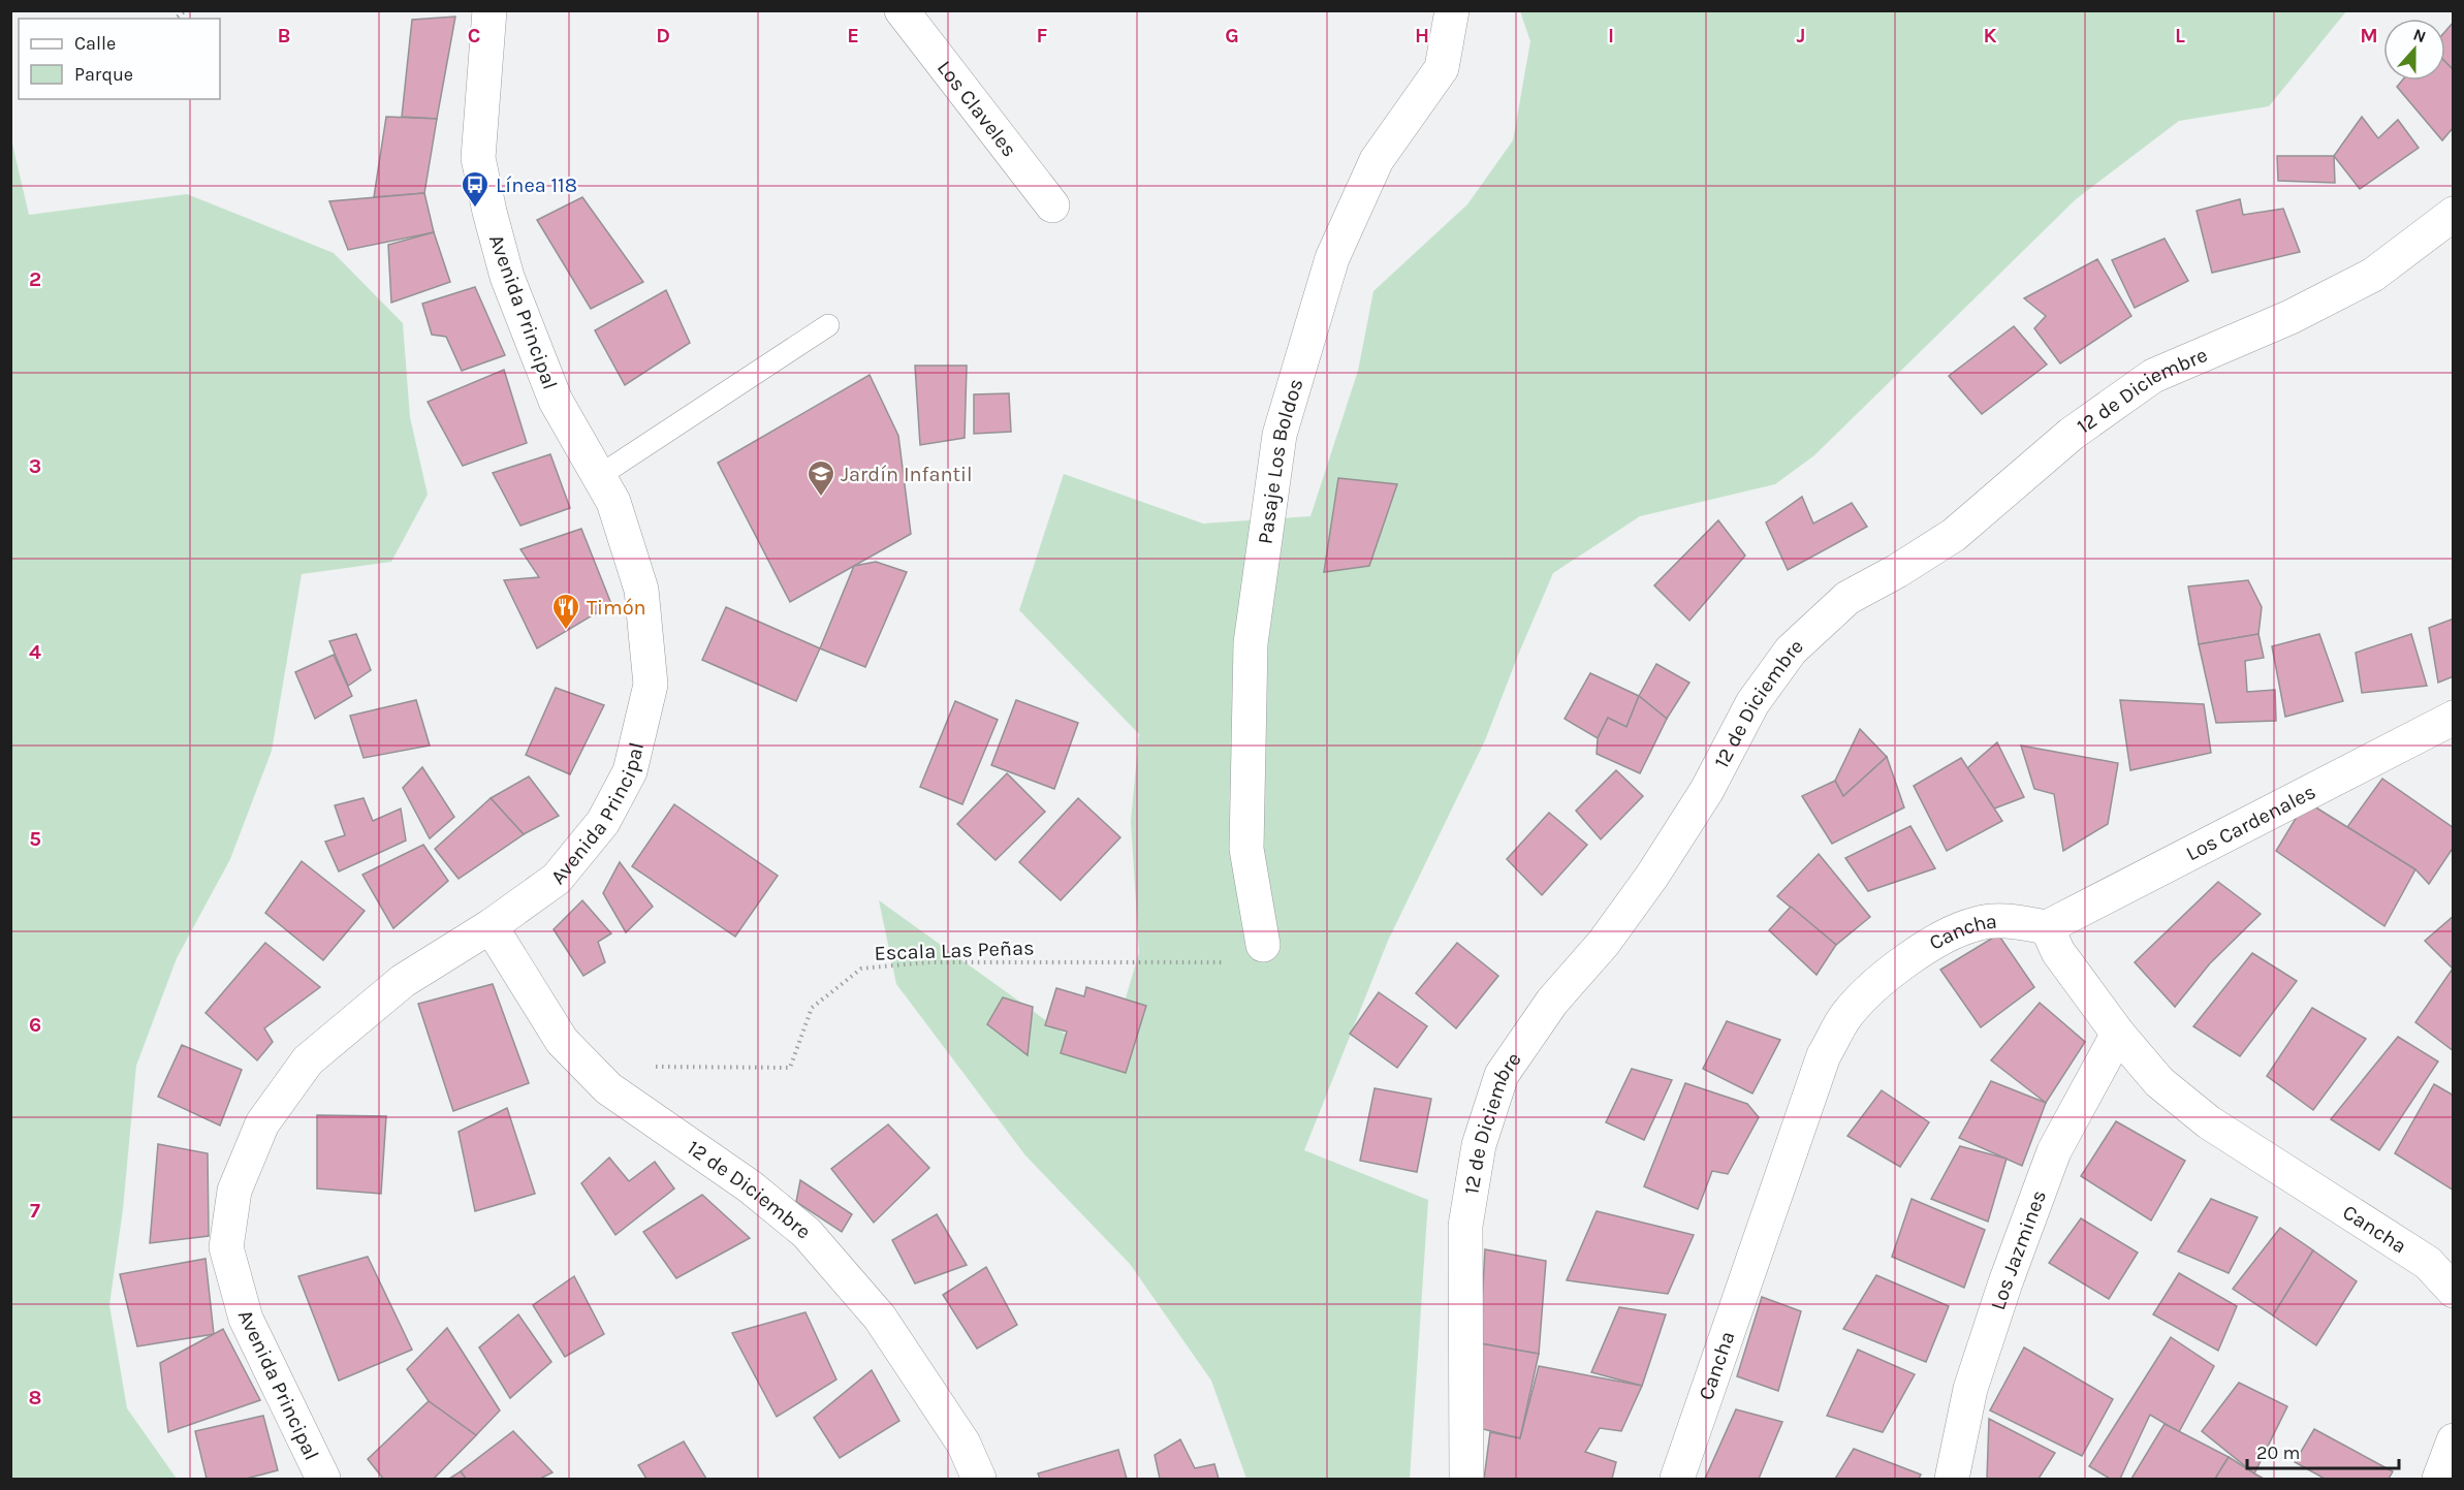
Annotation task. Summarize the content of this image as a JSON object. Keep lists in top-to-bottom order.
{
  "streets": {
    "street": [
      "Los Claveles",
      "Avenida Principal",
      "12 de Diciembre",
      "Pasaje Los Boldos",
      "Los Cardenales",
      "Cancha",
      "Los Jazmines"
    ],
    "path": ["Escala Las Peñas"]
  },
  "crossings": [
    ["Avenida Principal", "12 de Diciembre"],
    ["12 de Diciembre", "Escala Las Peñas"],
    ["Pasaje Los Boldos", "Escala Las Peñas"],
    ["Los Cardenales", "Cancha"],
    ["Cancha", "Los Jazmines"]
  ],
  "places": {
    "bus stop": ["Línea 118"],
    "school or university": ["Jardín Infantil"],
    "restaurant": ["Timón"]
  },
  "legend": ["Calle", "Parque"],
  "scale_bar": "20 m",
  "north": "top",
  "grid": {
    "columns": [
      "B",
      "C",
      "D",
      "E",
      "F",
      "G",
      "H",
      "I",
      "J",
      "K",
      "L",
      "M"
    ],
    "rows": [
      "2",
      "3",
      "4",
      "5",
      "6",
      "7",
      "8"
    ]
  }
}
